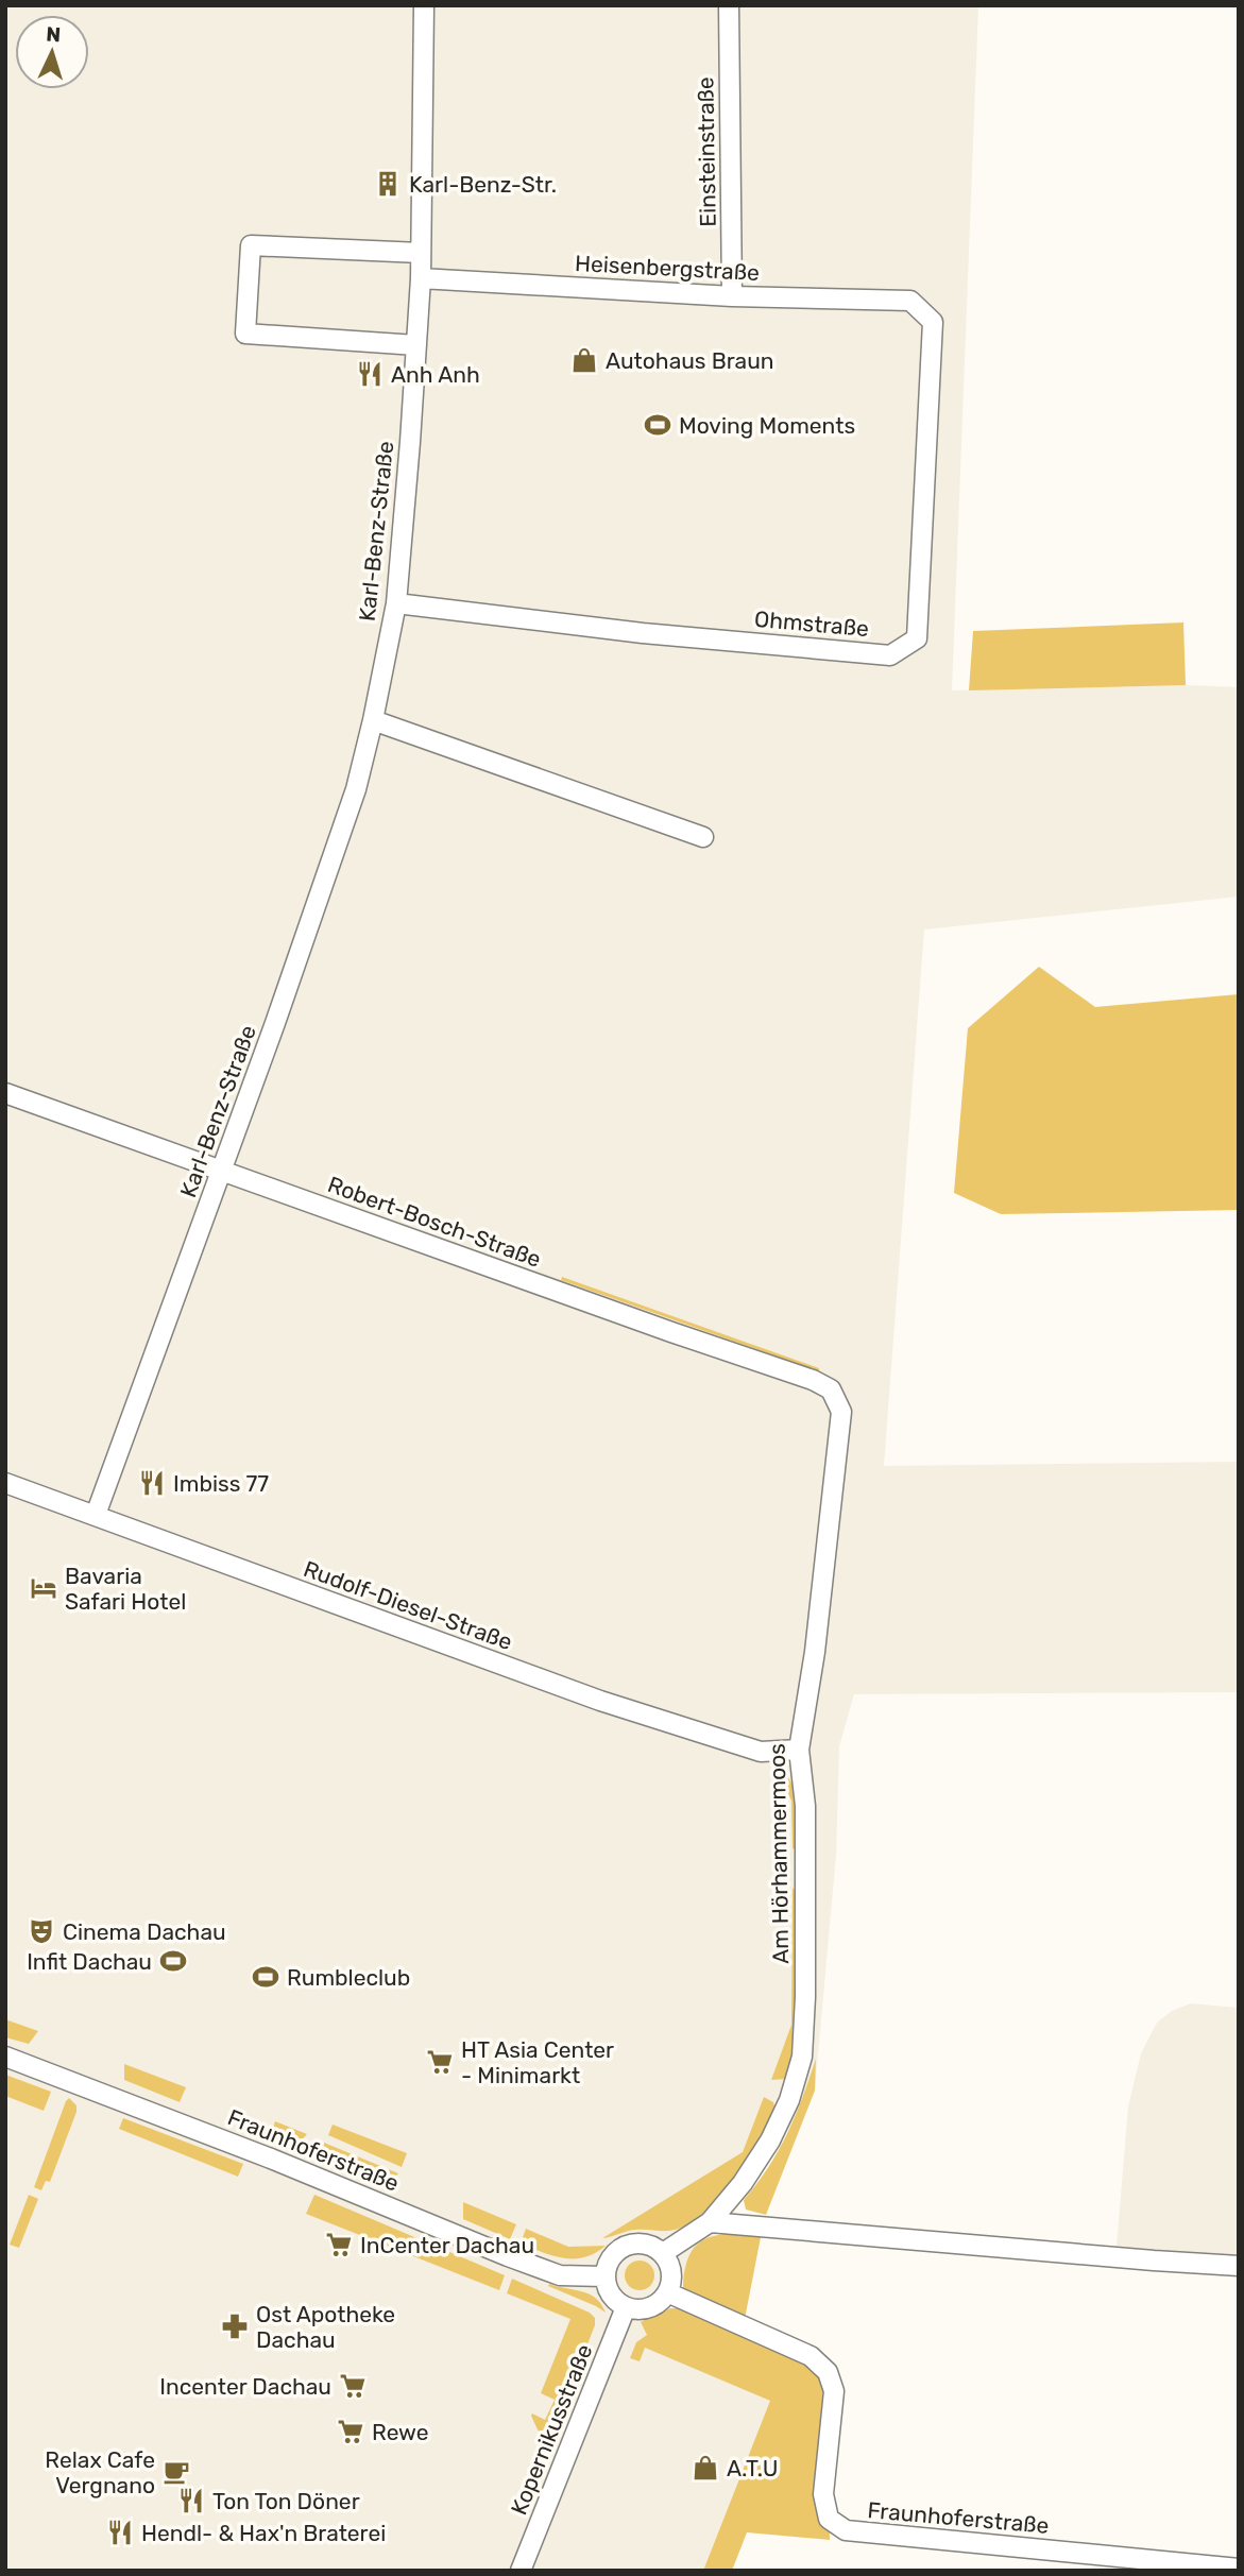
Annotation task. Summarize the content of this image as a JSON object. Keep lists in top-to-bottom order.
{
  "streets": {
    "street": [
      "Einsteinstraße",
      "Heisenbergstraße",
      "Karl-Benz-Straße",
      "Ohmstraße",
      "Robert-Bosch-Straße",
      "Rudolf-Diesel-Straße",
      "Am Hörhammermoos",
      "Fraunhoferstraße",
      "Kopernikusstraße"
    ]
  },
  "crossings": [
    ["Einsteinstraße", "Heisenbergstraße"],
    ["Heisenbergstraße", "Karl-Benz-Straße"],
    ["Heisenbergstraße", "Ohmstraße"],
    ["Karl-Benz-Straße", "Ohmstraße"],
    ["Karl-Benz-Straße", "Robert-Bosch-Straße"],
    ["Karl-Benz-Straße", "Rudolf-Diesel-Straße"],
    ["Robert-Bosch-Straße", "Am Hörhammermoos"],
    ["Rudolf-Diesel-Straße", "Am Hörhammermoos"],
    ["Am Hörhammermoos", "Fraunhoferstraße"],
    ["Am Hörhammermoos", "Kopernikusstraße"],
    ["Fraunhoferstraße", "Kopernikusstraße"]
  ],
  "places": {
    "building": ["Karl-Benz-Str."],
    "shop": ["Autohaus Braun", "A.T.U"],
    "restaurant": [
      "Anh Anh",
      "Imbiss 77",
      "Ton Ton Döner",
      "Hendl- & Hax'n Braterei"
    ],
    "sports": ["Moving Moments", "Infit Dachau", "Rumbleclub"],
    "hotel": ["Bavaria Safari Hotel"],
    "theatre": ["Cinema Dachau"],
    "supermarket": [
      "HT Asia Center - Minimarkt",
      "InCenter Dachau",
      "Incenter Dachau",
      "Rewe"
    ],
    "pharmacy": ["Ost Apotheke Dachau"],
    "cafe": ["Relax Cafe Vergnano"]
  },
  "north": "top"
}
